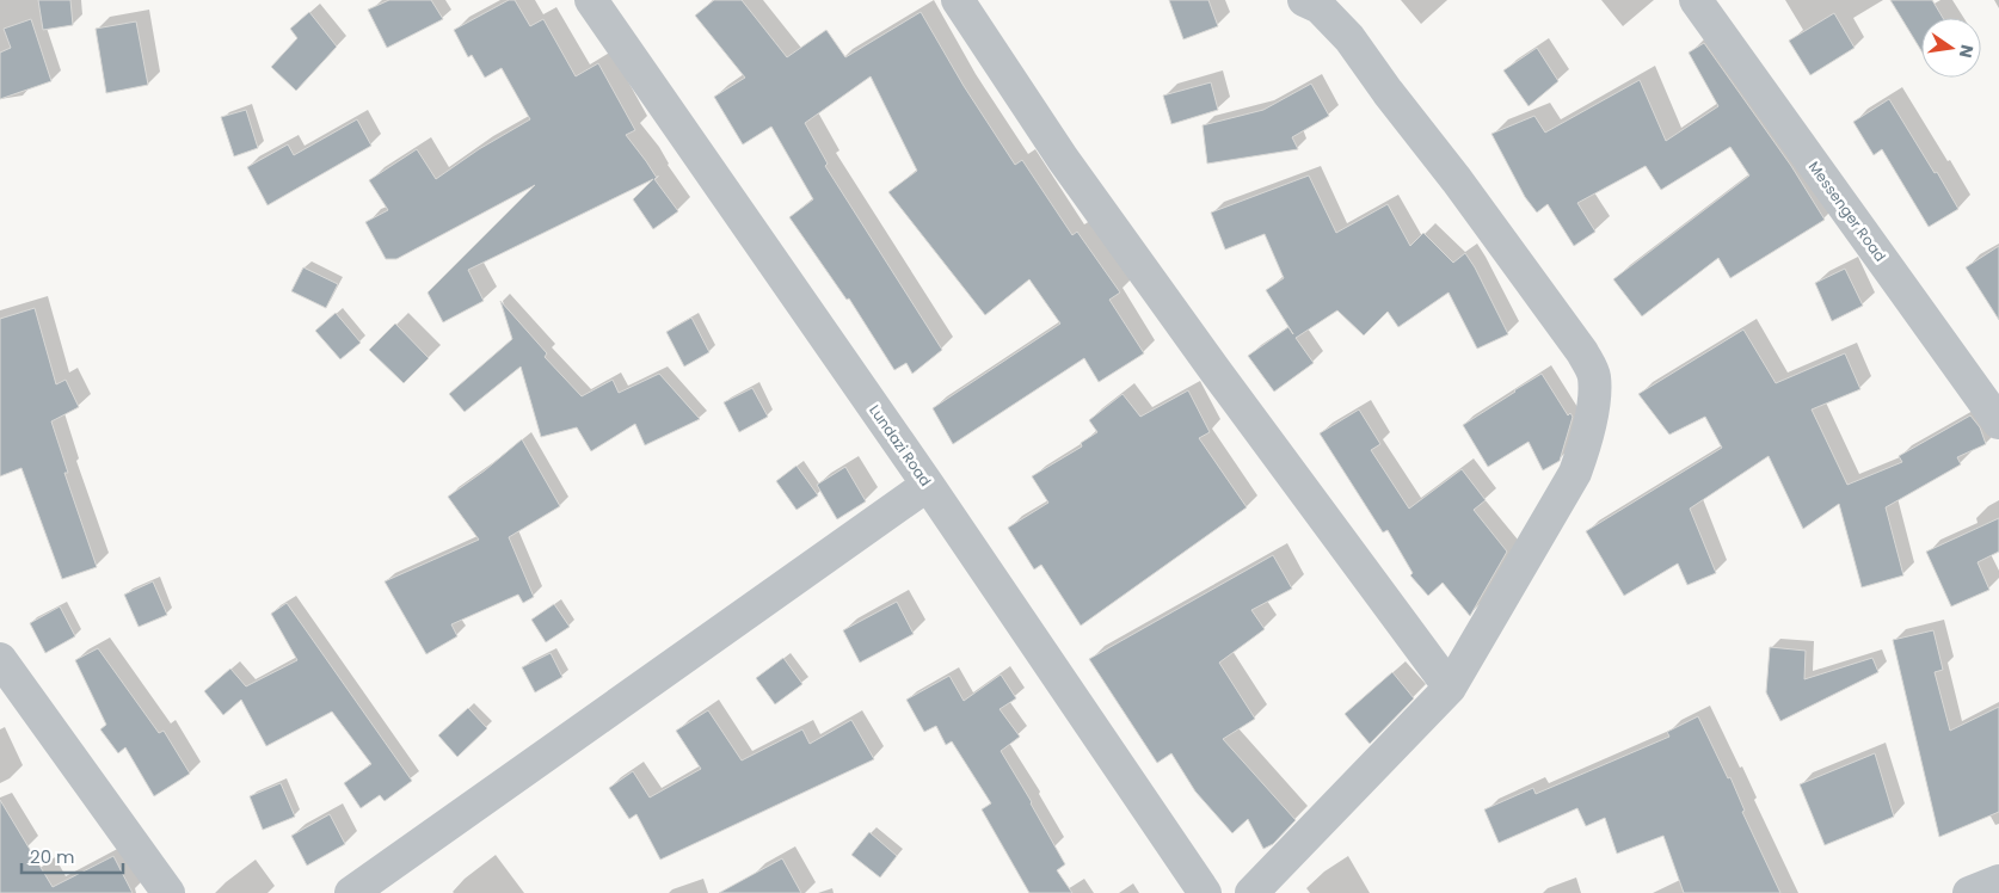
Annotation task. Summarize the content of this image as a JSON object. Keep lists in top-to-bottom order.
{
  "streets": {
    "street": ["Messenger Road", "Lundazi Road"]
  },
  "scale_bar": "20 m",
  "north": "right"
}
